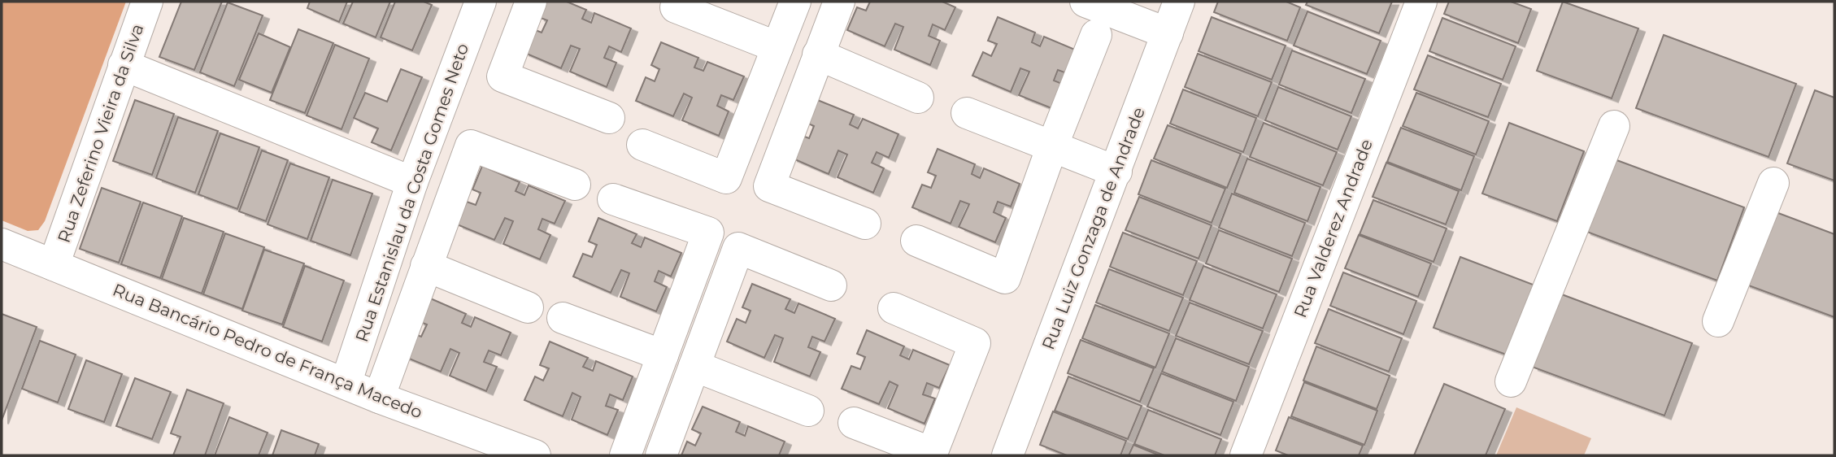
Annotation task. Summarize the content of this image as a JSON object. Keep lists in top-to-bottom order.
{
  "streets": {
    "street": [
      "Rua Zeferino Vieira da Silva",
      "Rua Estanislau da Costa Gomes Neto",
      "Rua Luiz Gonzaga de Andrade",
      "Rua Valderez Andrade",
      "Rua Bancário Pedro de França Macedo"
    ]
  },
  "crossings": [
    ["Rua Zeferino Vieira da Silva", "Rua Bancário Pedro de França Macedo"],
    ["Rua Estanislau da Costa Gomes Neto", "Rua Bancário Pedro de França Macedo"]
  ]
}
